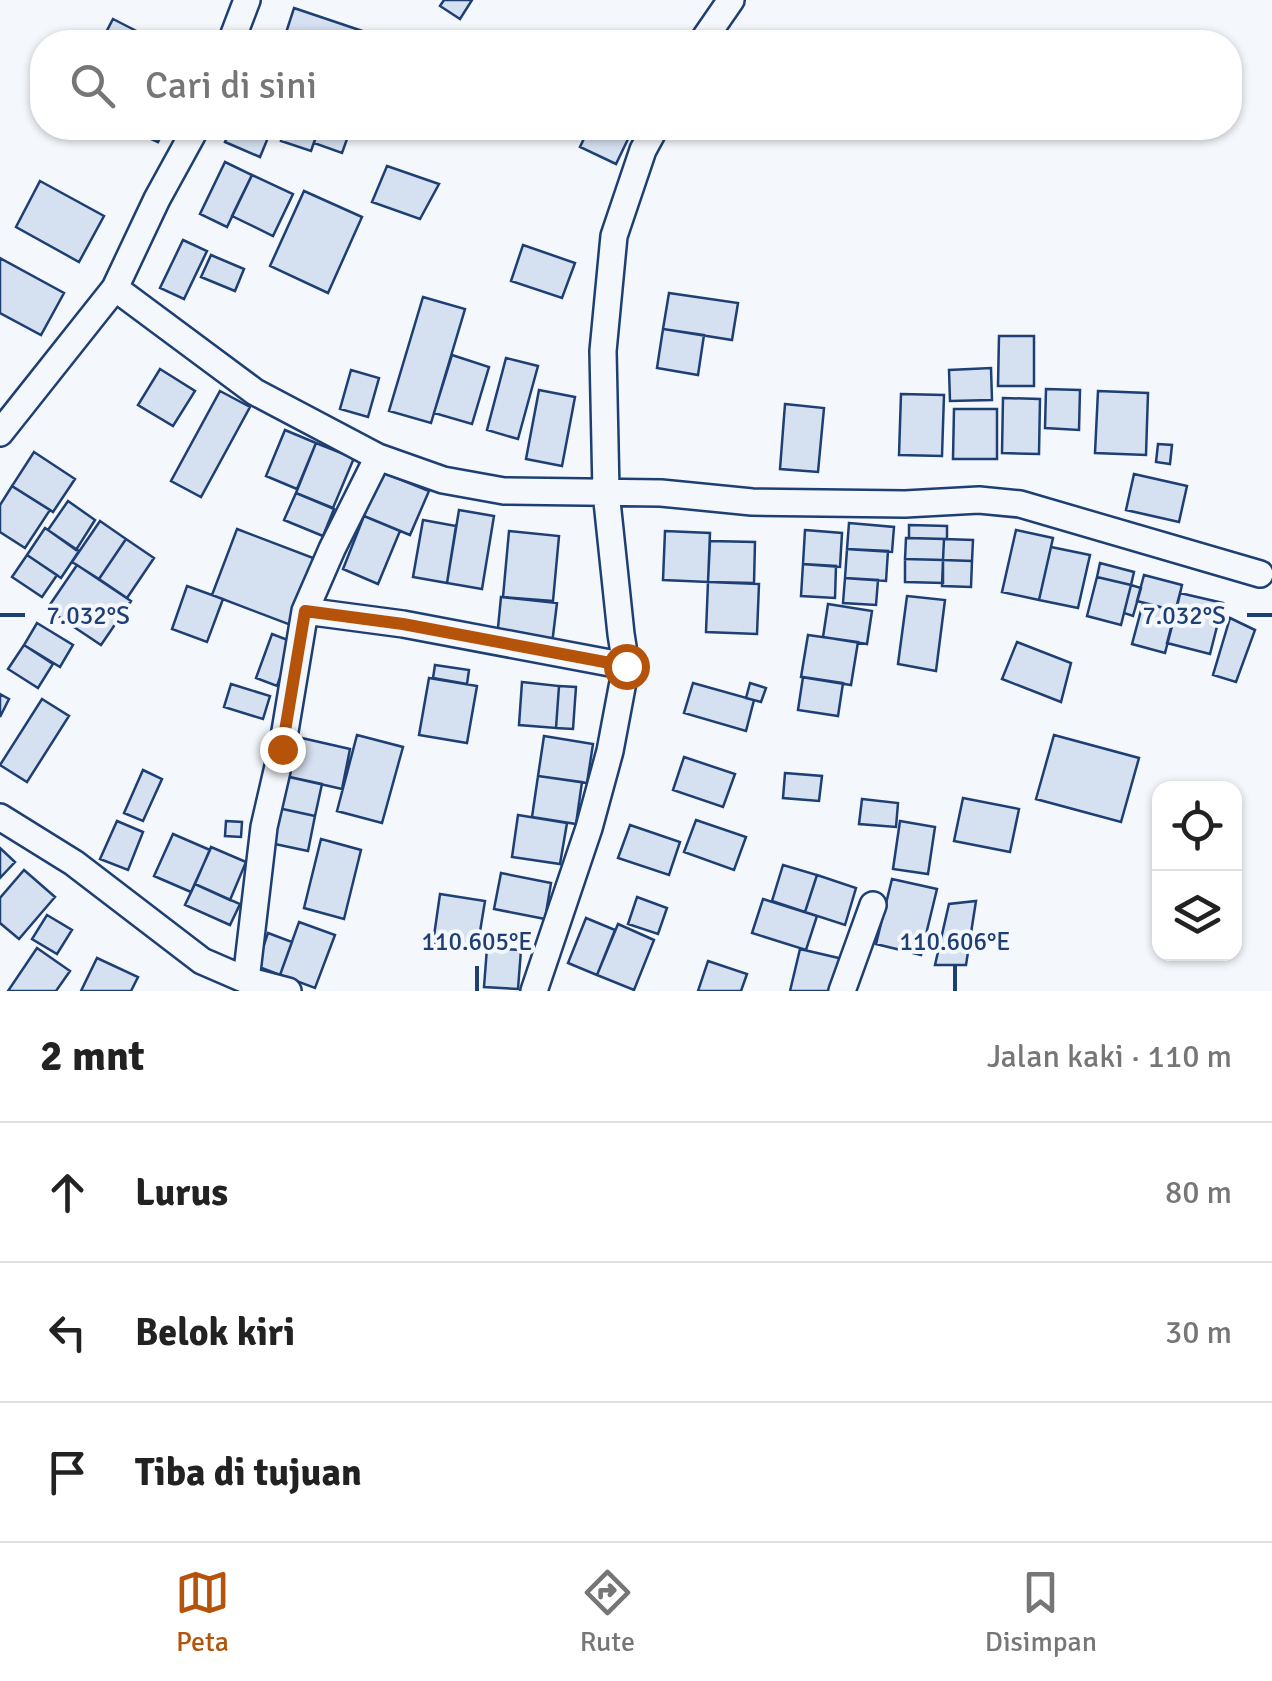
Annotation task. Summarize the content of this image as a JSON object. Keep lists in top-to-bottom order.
{
  "page": {
    "search": "Cari di sini",
    "heading": ["2 mnt", "Jalan kaki · 110 m"],
    "list": [
      ["Lurus", "80 m"],
      ["Belok kiri", "30 m"],
      "Tiba di tujuan"
    ],
    "nav": ["Peta", "Rute", "Disimpan"]
  },
  "coordinates": ["7.032°S", "110.605°E", "110.606°E"]
}
